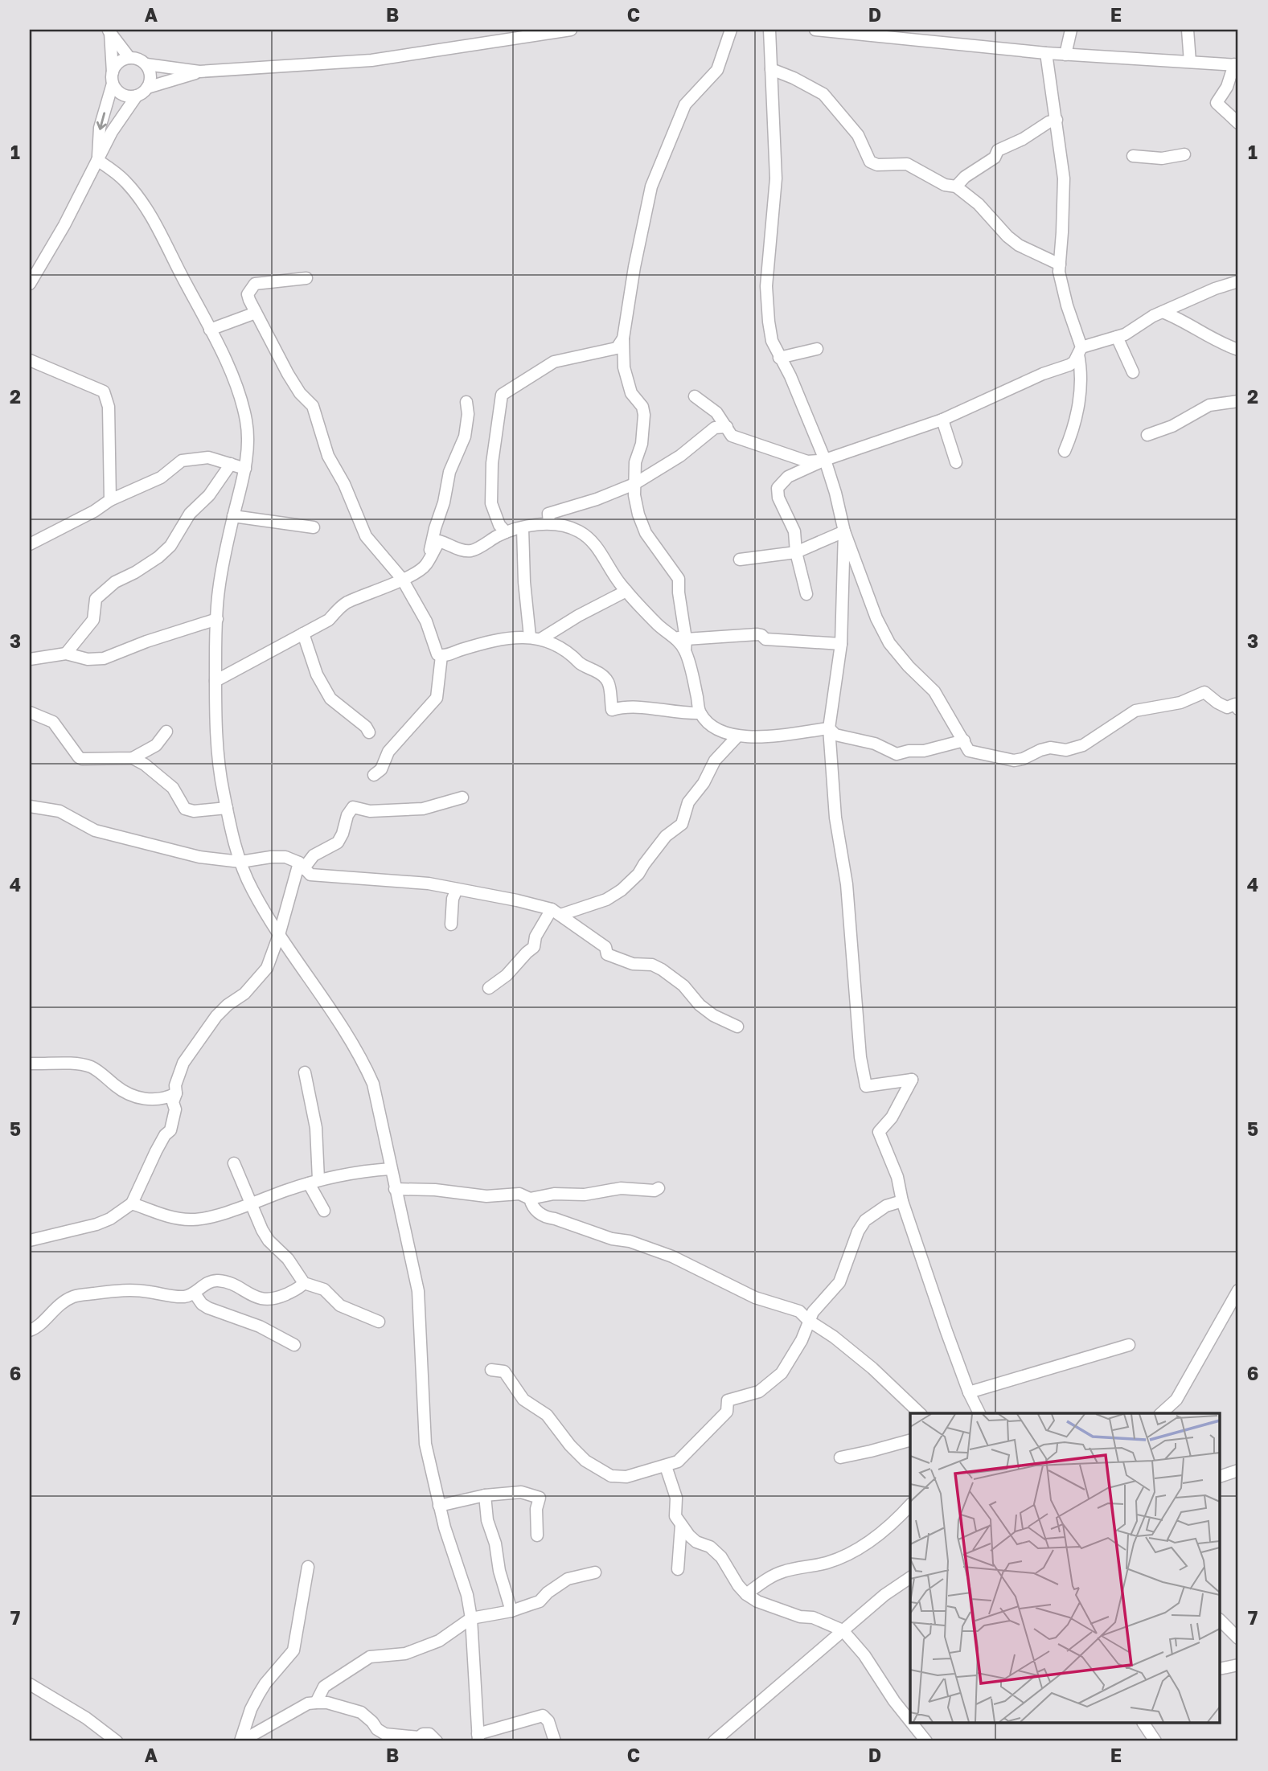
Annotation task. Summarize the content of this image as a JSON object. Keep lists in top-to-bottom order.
{
  "grid": {
    "columns": [
      "A",
      "B",
      "C",
      "D",
      "E"
    ],
    "rows": [
      "1",
      "2",
      "3",
      "4",
      "5",
      "6",
      "7"
    ]
  }
}
